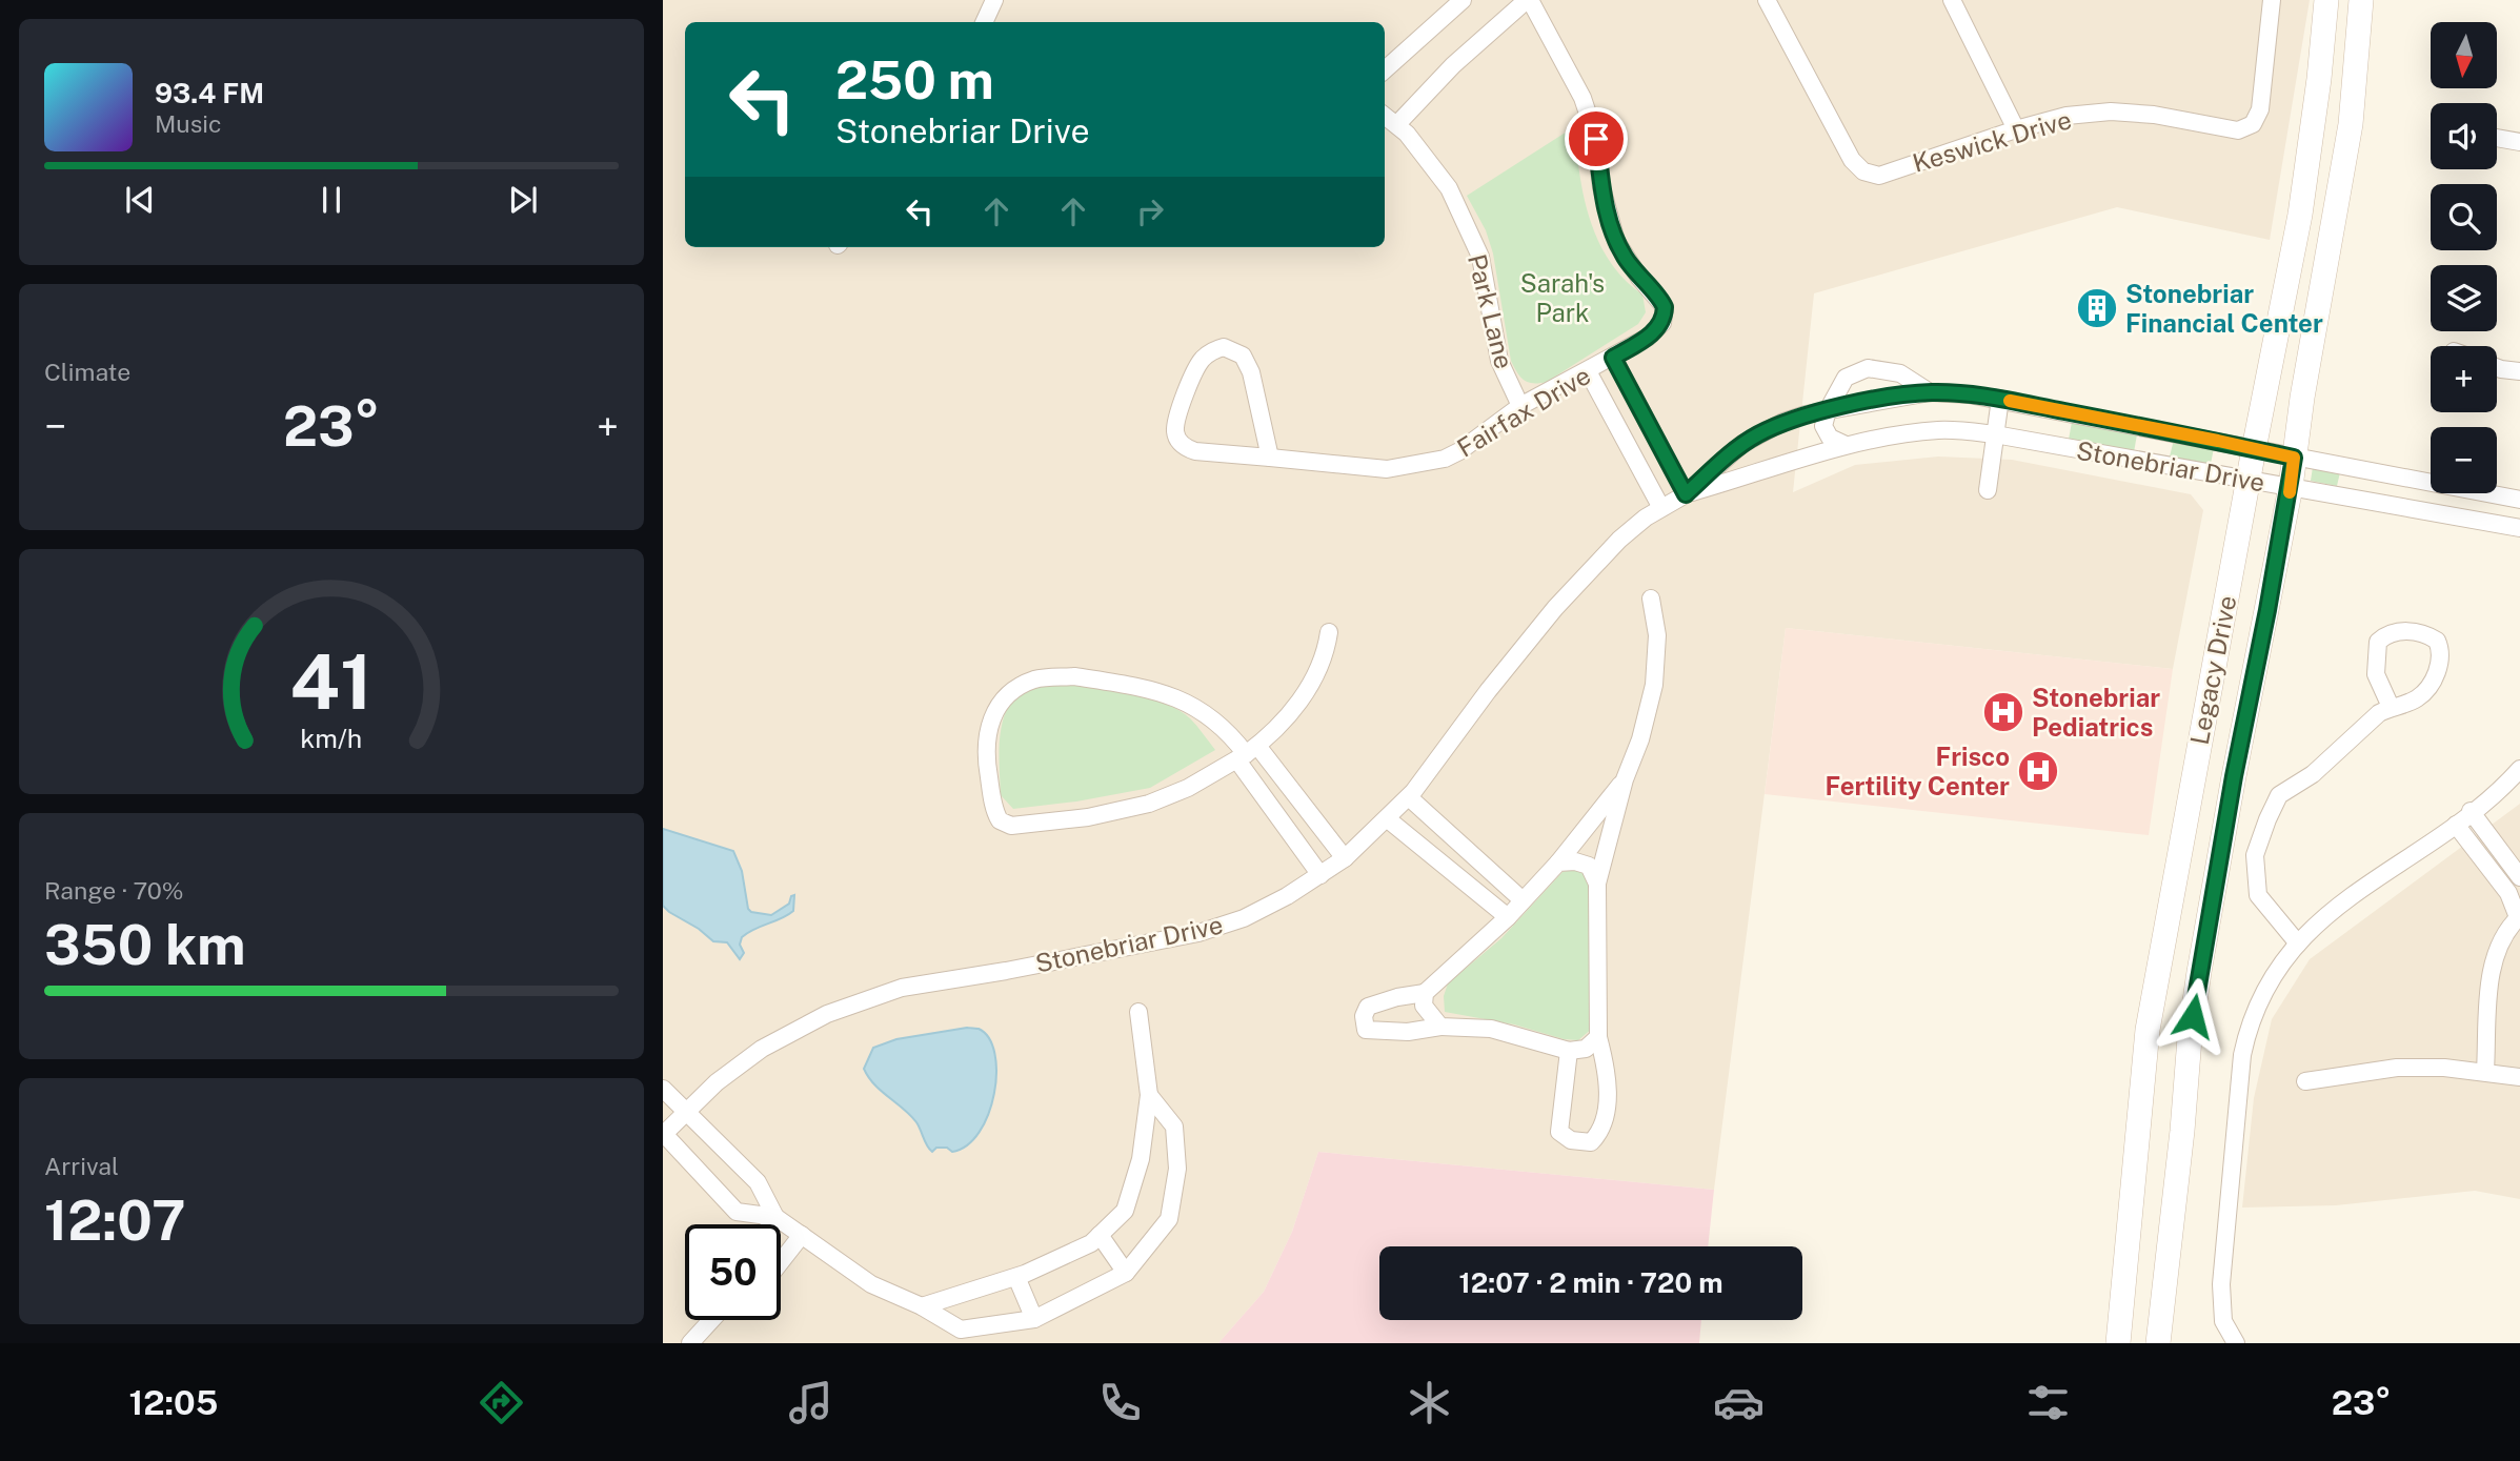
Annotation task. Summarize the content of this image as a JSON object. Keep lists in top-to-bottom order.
{
  "streets": {
    "main road": ["Legacy Drive"],
    "street": [
      "Keswick Drive",
      "Park Lane",
      "Fairfax Drive",
      "Stonebriar Drive"
    ]
  },
  "crossings": [
    ["Park Lane", "Fairfax Drive"],
    ["Stonebriar Drive", "Legacy Drive"]
  ],
  "parks": ["Sarah's Park"],
  "places": {
    "building": ["Stonebriar Financial Center"],
    "hospital": ["Stonebriar Pediatrics", "Frisco Fertility Center"]
  },
  "north": "bottom",
  "page": {
    "map_buttons": ["+", "−"],
    "turn": ["250 m", "Stonebriar Drive"],
    "song": ["93.4 FM", "Music"],
    "tile": [
      "Climate",
      ["Range · 70%", "350 km"],
      ["Arrival", "12:07"]
    ],
    "heat": ["−", "23°", "+"],
    "limit": "50",
    "trip": "12:07 · 2 min · 720 m",
    "tabs": ["12:05", "23°"],
    "gauge": ["41", "km/h"]
  }
}
